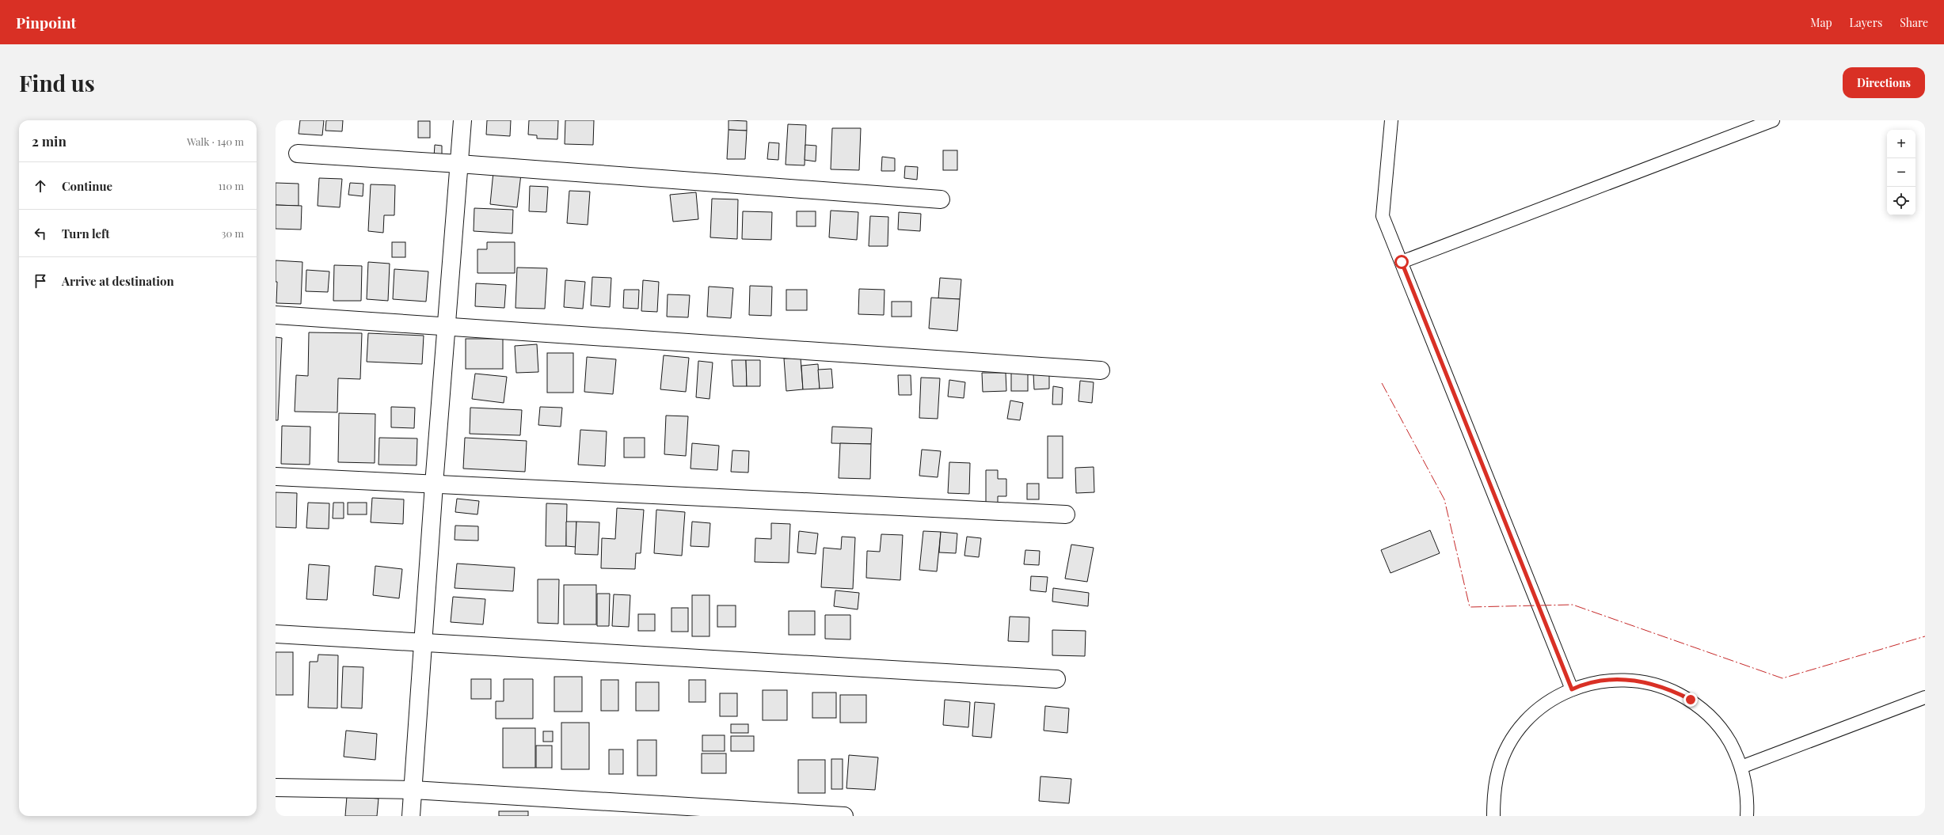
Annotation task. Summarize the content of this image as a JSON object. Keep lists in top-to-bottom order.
{
  "page": {
    "header": "Pinpoint",
    "nav": ["Map", "Layers", "Share"],
    "buttons": "Directions",
    "title": "Find us",
    "heading": ["2 min", "Walk · 140 m"],
    "map_buttons": ["+", "−"],
    "list": [
      ["Continue", "110 m"],
      ["Turn left", "30 m"],
      "Arrive at destination"
    ]
  }
}
